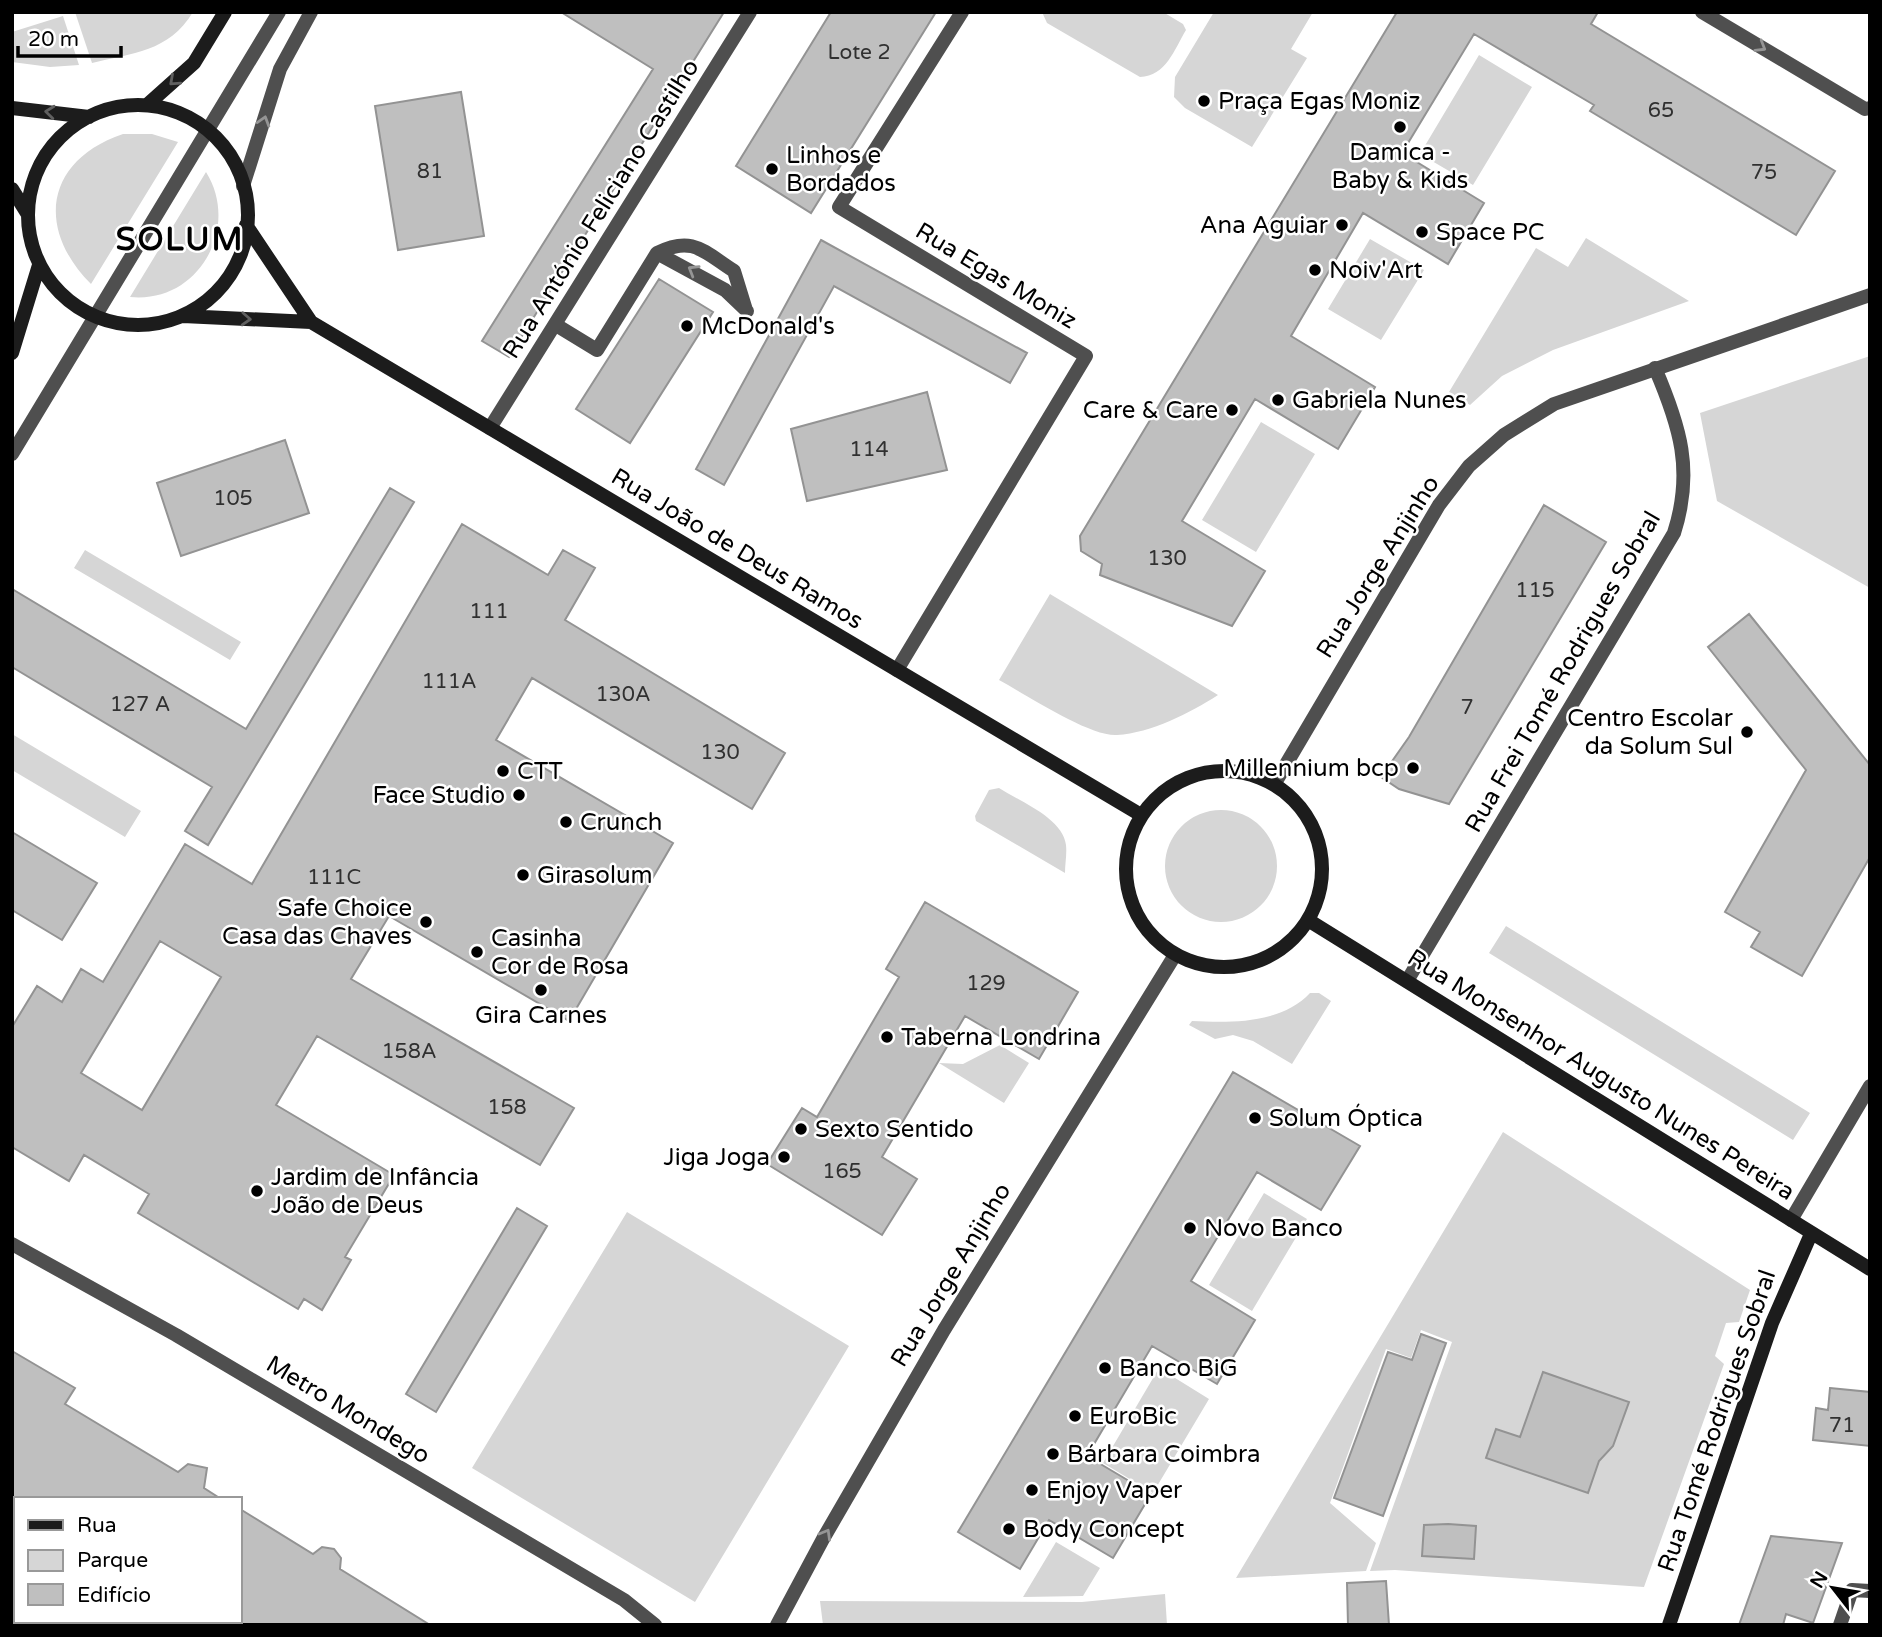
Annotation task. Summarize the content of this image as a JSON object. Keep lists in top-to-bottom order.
{
  "streets": {
    "main road": ["Rua João de Deus Ramos", "Rua Monsenhor Augusto Nunes Pereira", "Rua Tomé Rodrigues Sobral"],
    "street": [
      "Rua António Feliciano Castilho",
      "Rua Egas Moniz",
      "Rua Jorge Anjinho",
      "Rua Frei Tomé Rodrigues Sobral",
      "Metro Mondego"
    ]
  },
  "crossings": [
    ["Rua António Feliciano Castilho", "Rua João de Deus Ramos"],
    ["Rua Egas Moniz", "Rua João de Deus Ramos"],
    ["Rua João de Deus Ramos", "Rua Jorge Anjinho"],
    ["Rua João de Deus Ramos", "Rua Monsenhor Augusto Nunes Pereira"],
    ["Rua Jorge Anjinho", "Rua Frei Tomé Rodrigues Sobral"],
    ["Rua Jorge Anjinho", "Rua Monsenhor Augusto Nunes Pereira"],
    ["Rua Frei Tomé Rodrigues Sobral", "Rua Monsenhor Augusto Nunes Pereira"],
    ["Rua Monsenhor Augusto Nunes Pereira", "Rua Tomé Rodrigues Sobral"]
  ],
  "one_way": ["Rua Jorge Anjinho"],
  "districts": ["SOLUM"],
  "places": [
    "Praça Egas Moniz",
    "Damica - Baby & Kids",
    "Linhos e Bordados",
    "Ana Aguiar",
    "Space PC",
    "Noiv'Art",
    "McDonald's",
    "Gabriela Nunes",
    "Care & Care",
    "Centro Escolar da Solum Sul",
    "Millennium bcp",
    "CTT",
    "Face Studio",
    "Crunch",
    "Girasolum",
    "Safe Choice Casa das Chaves",
    "Casinha Cor de Rosa",
    "Gira Carnes",
    "Taberna Londrina",
    "Solum Óptica",
    "Sexto Sentido",
    "Jiga Joga",
    "Jardim de Infância João de Deus",
    "Novo Banco",
    "Banco BiG",
    "EuroBic",
    "Bárbara Coimbra",
    "Enjoy Vaper",
    "Body Concept"
  ],
  "house_numbers": [
    "Lote 2",
    "65",
    "81",
    "75",
    "114",
    "105",
    "130",
    "115",
    "111",
    "111A",
    "130A",
    "127 A",
    "7",
    "130",
    "111C",
    "129",
    "158A",
    "158",
    "165",
    "71"
  ],
  "legend": ["Rua", "Parque", "Edifício"],
  "scale_bar": "20 m",
  "north": "top left"
}
